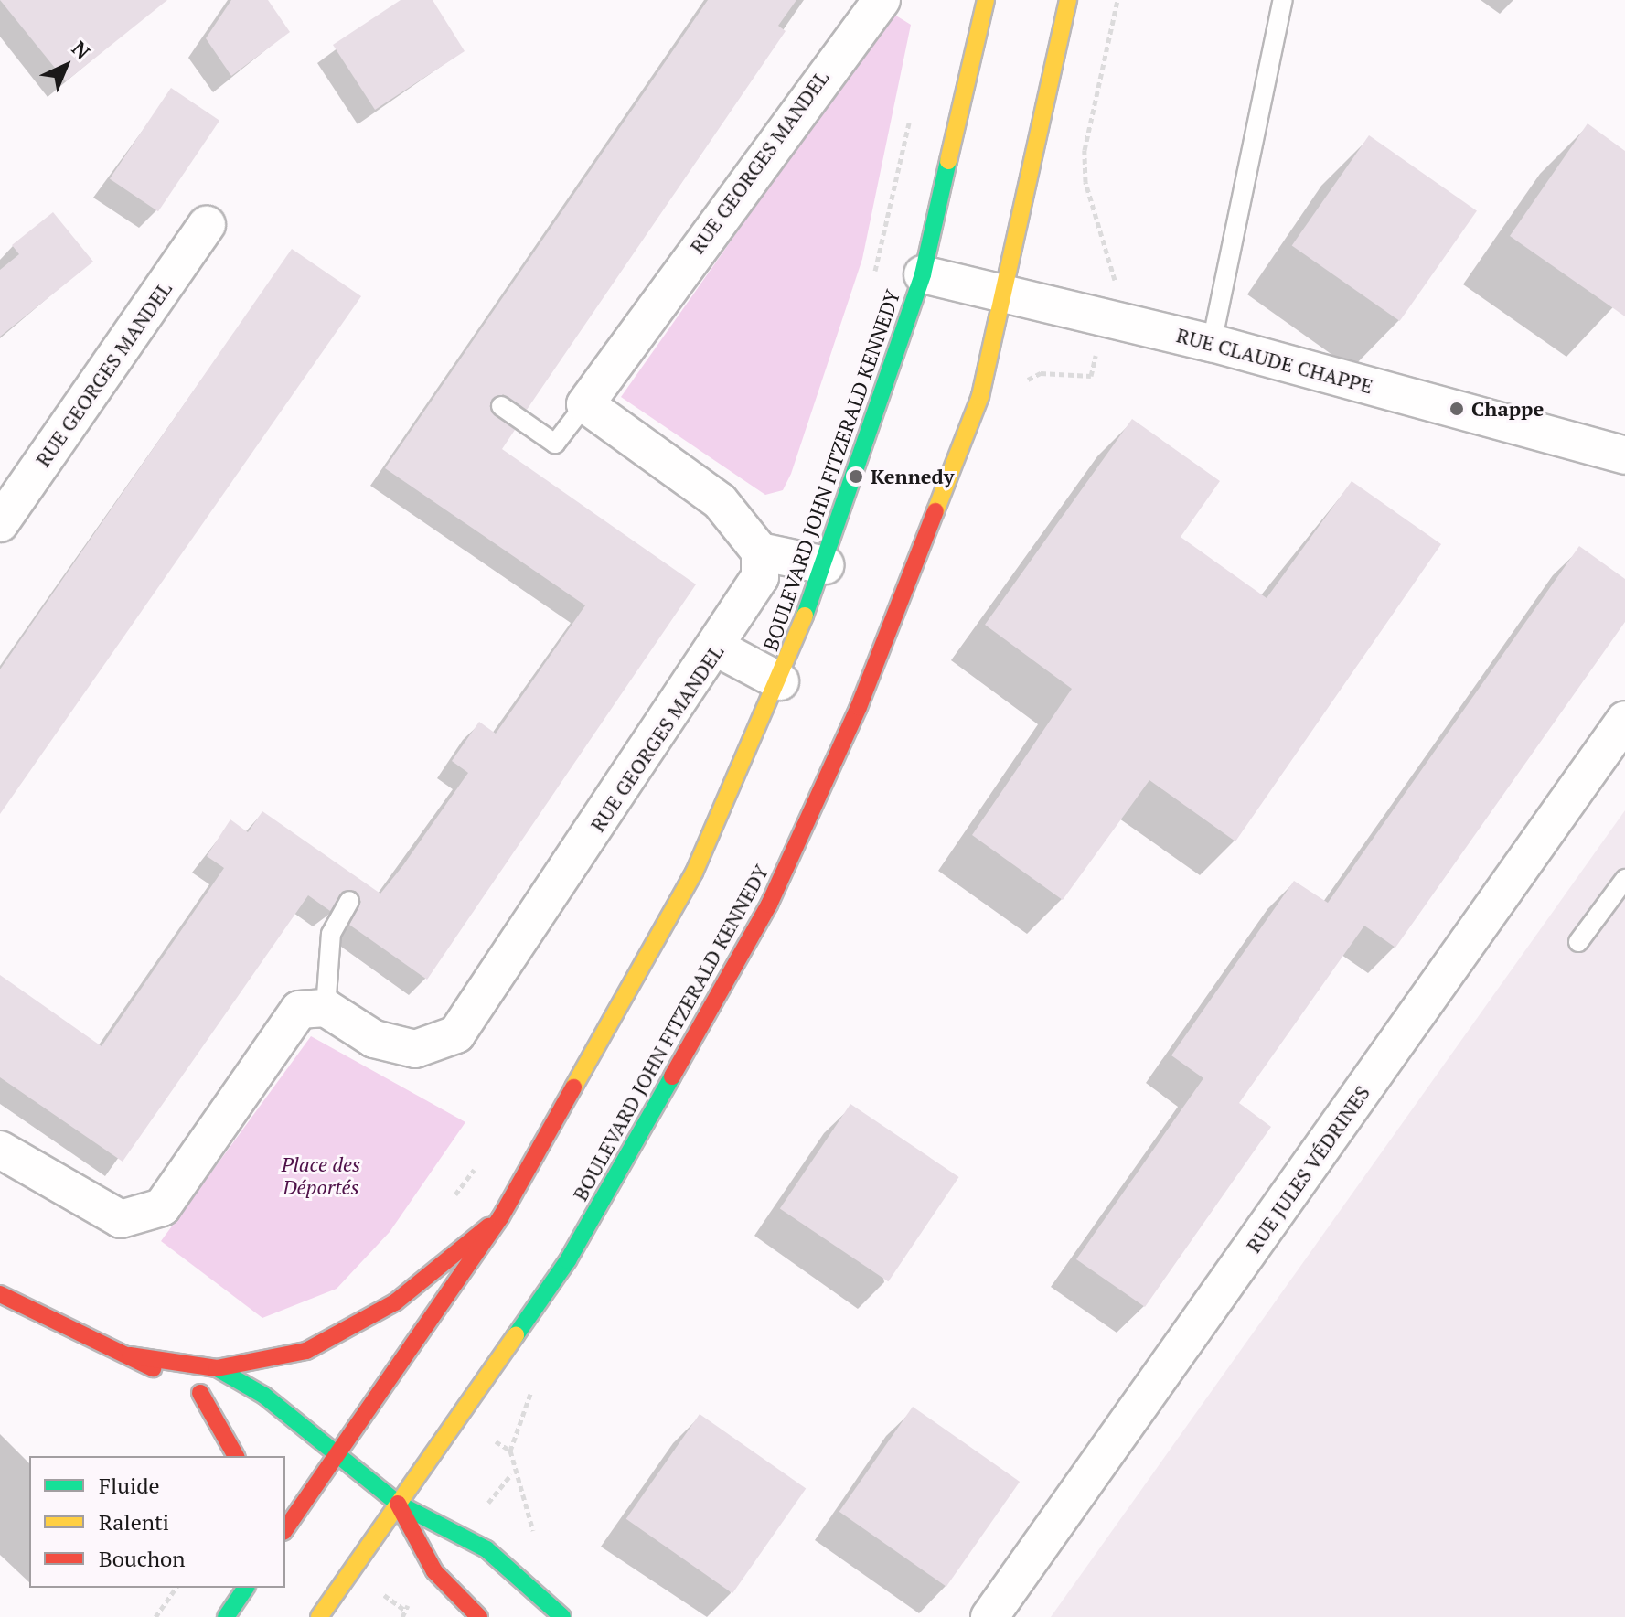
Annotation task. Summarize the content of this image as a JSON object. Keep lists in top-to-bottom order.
{
  "streets": {
    "main road": ["BOULEVARD JOHN FITZERALD KENNEDY"],
    "street": ["RUE GEORGES MANDEL", "RUE CLAUDE CHAPPE", "RUE JULES VÉDRINES"]
  },
  "crossings": [
    ["RUE CLAUDE CHAPPE", "BOULEVARD JOHN FITZERALD KENNEDY"]
  ],
  "parks": ["Place des Déportés"],
  "places": ["Chappe", "Kennedy"],
  "legend": ["Fluide", "Ralenti", "Bouchon"],
  "north": "top right"
}
